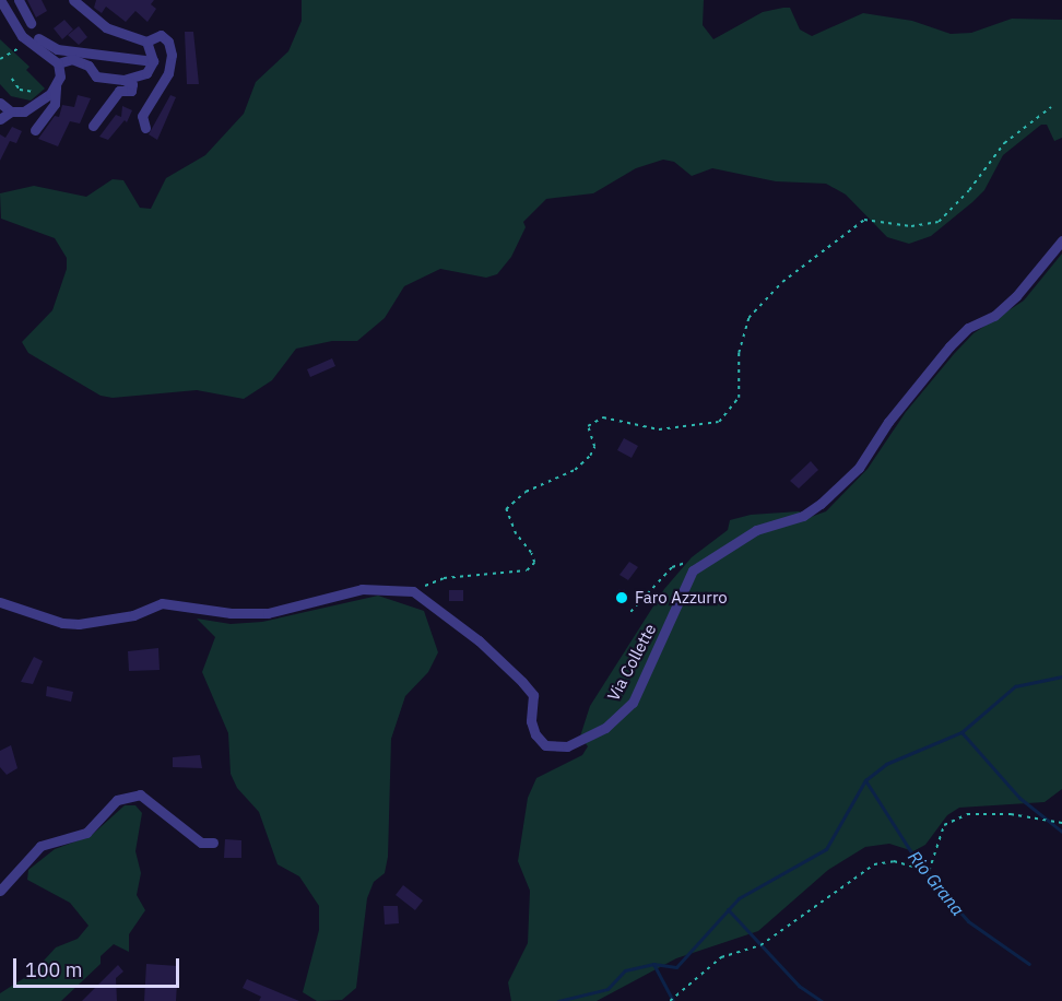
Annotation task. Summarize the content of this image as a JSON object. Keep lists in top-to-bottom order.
{
  "streets": {
    "street": ["Via Collette"]
  },
  "water": ["Rio Grana"],
  "places": ["Faro Azzurro"],
  "scale_bar": "100 m"
}
